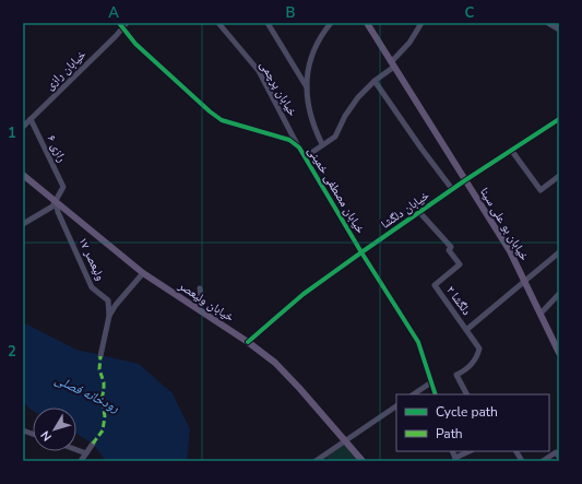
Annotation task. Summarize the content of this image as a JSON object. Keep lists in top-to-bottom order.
{
  "streets": {
    "main road": ["خیابان بو علی سینا", "خیابان ولیعصر"],
    "street": [
      "خیابان رازی",
      "خیابان پرچمی",
      "رازی ۶",
      "خیابان مصطفی خمینی",
      "خیابان دلگشا",
      "ولیعصر ۱۷",
      "دلگشا ۲"
    ]
  },
  "crossings": [
    ["خیابان رازی", "رازی ۶"],
    ["خیابان رازی", "خیابان مصطفی خمینی"],
    ["خیابان پرچمی", "خیابان مصطفی خمینی"],
    ["رازی ۶", "ولیعصر ۱۷"],
    ["رازی ۶", "خیابان ولیعصر"],
    ["خیابان مصطفی خمینی", "خیابان دلگشا"],
    ["خیابان دلگشا", "خیابان بو علی سینا"],
    ["خیابان دلگشا", "دلگشا ۲"],
    ["خیابان دلگشا", "خیابان ولیعصر"],
    ["ولیعصر ۱۷", "خیابان ولیعصر"]
  ],
  "water": ["رودخانه فصلی"],
  "legend": ["Cycle path", "Path"],
  "north": "bottom left",
  "grid": {
    "columns": ["A", "B", "C"],
    "rows": ["1", "2"]
  }
}
